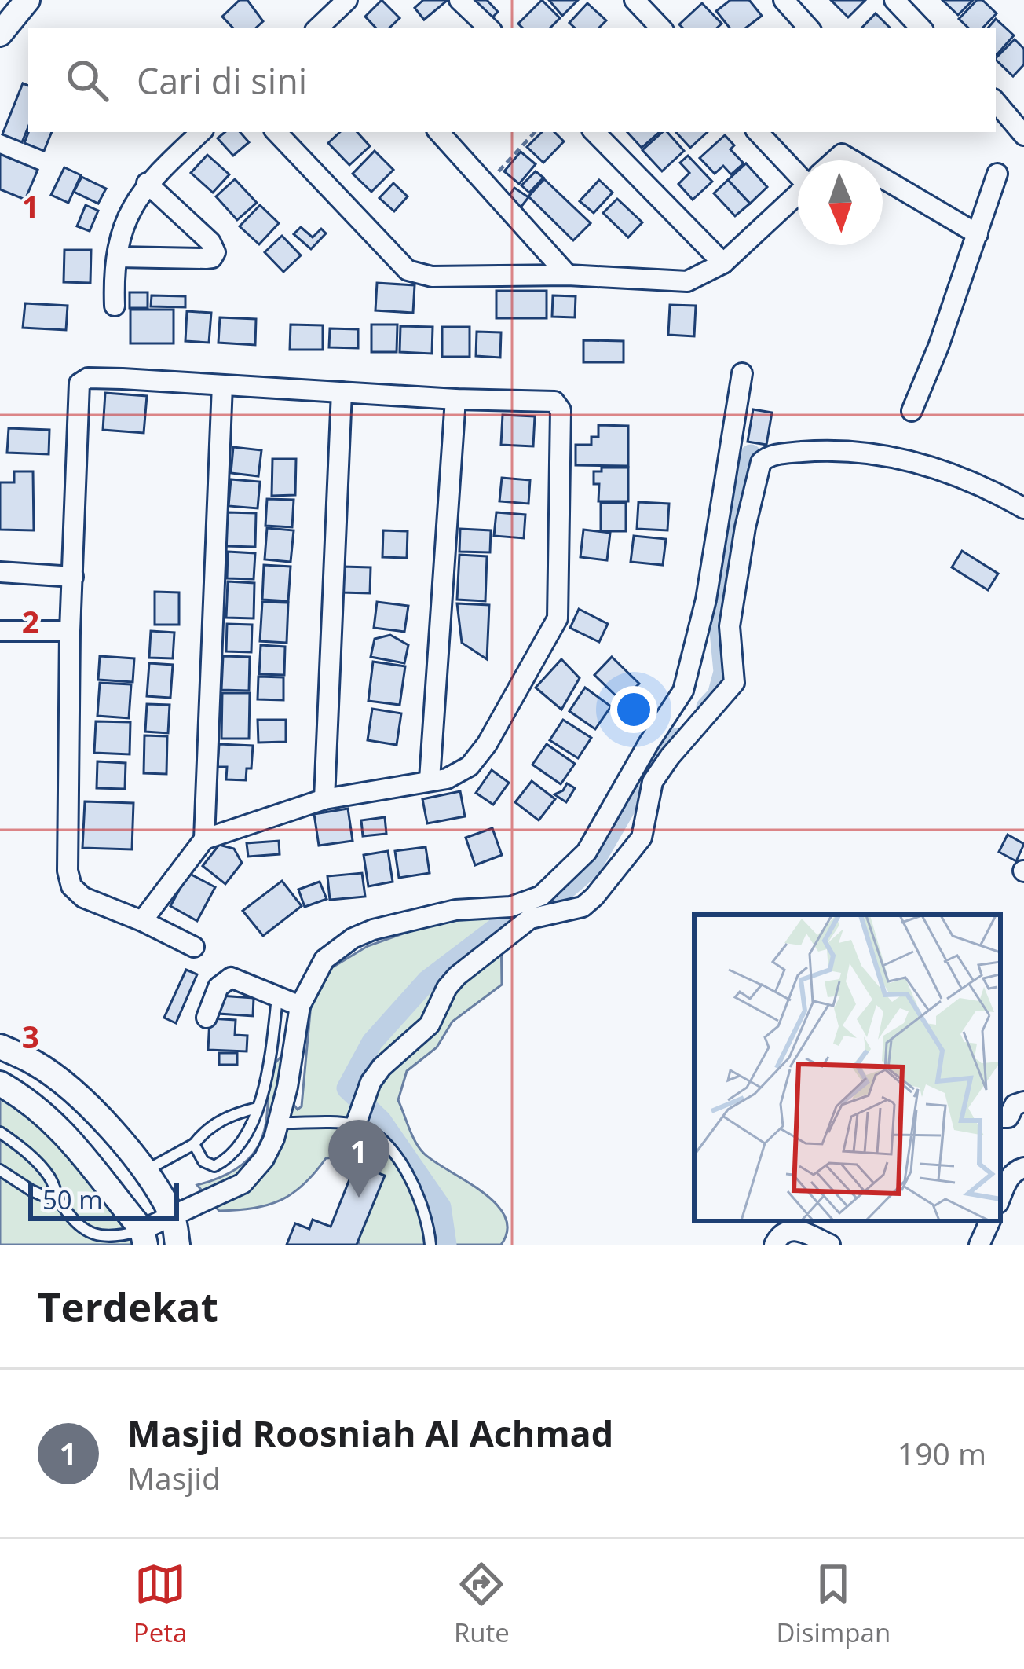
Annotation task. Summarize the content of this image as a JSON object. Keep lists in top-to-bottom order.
{
  "scale_bar": "50 m",
  "north": "bottom",
  "page": {
    "search": "Cari di sini",
    "pins": "1",
    "scale": "50 m",
    "heading": "Terdekat",
    "list": [
      {
        "mark": "1",
        "name": "Masjid Roosniah Al Achmad",
        "note": "Masjid",
        "value": "190 m"
      }
    ],
    "nav": ["Peta", "Rute", "Disimpan"]
  },
  "grid": {
    "rows": ["1", "2", "3"]
  }
}
